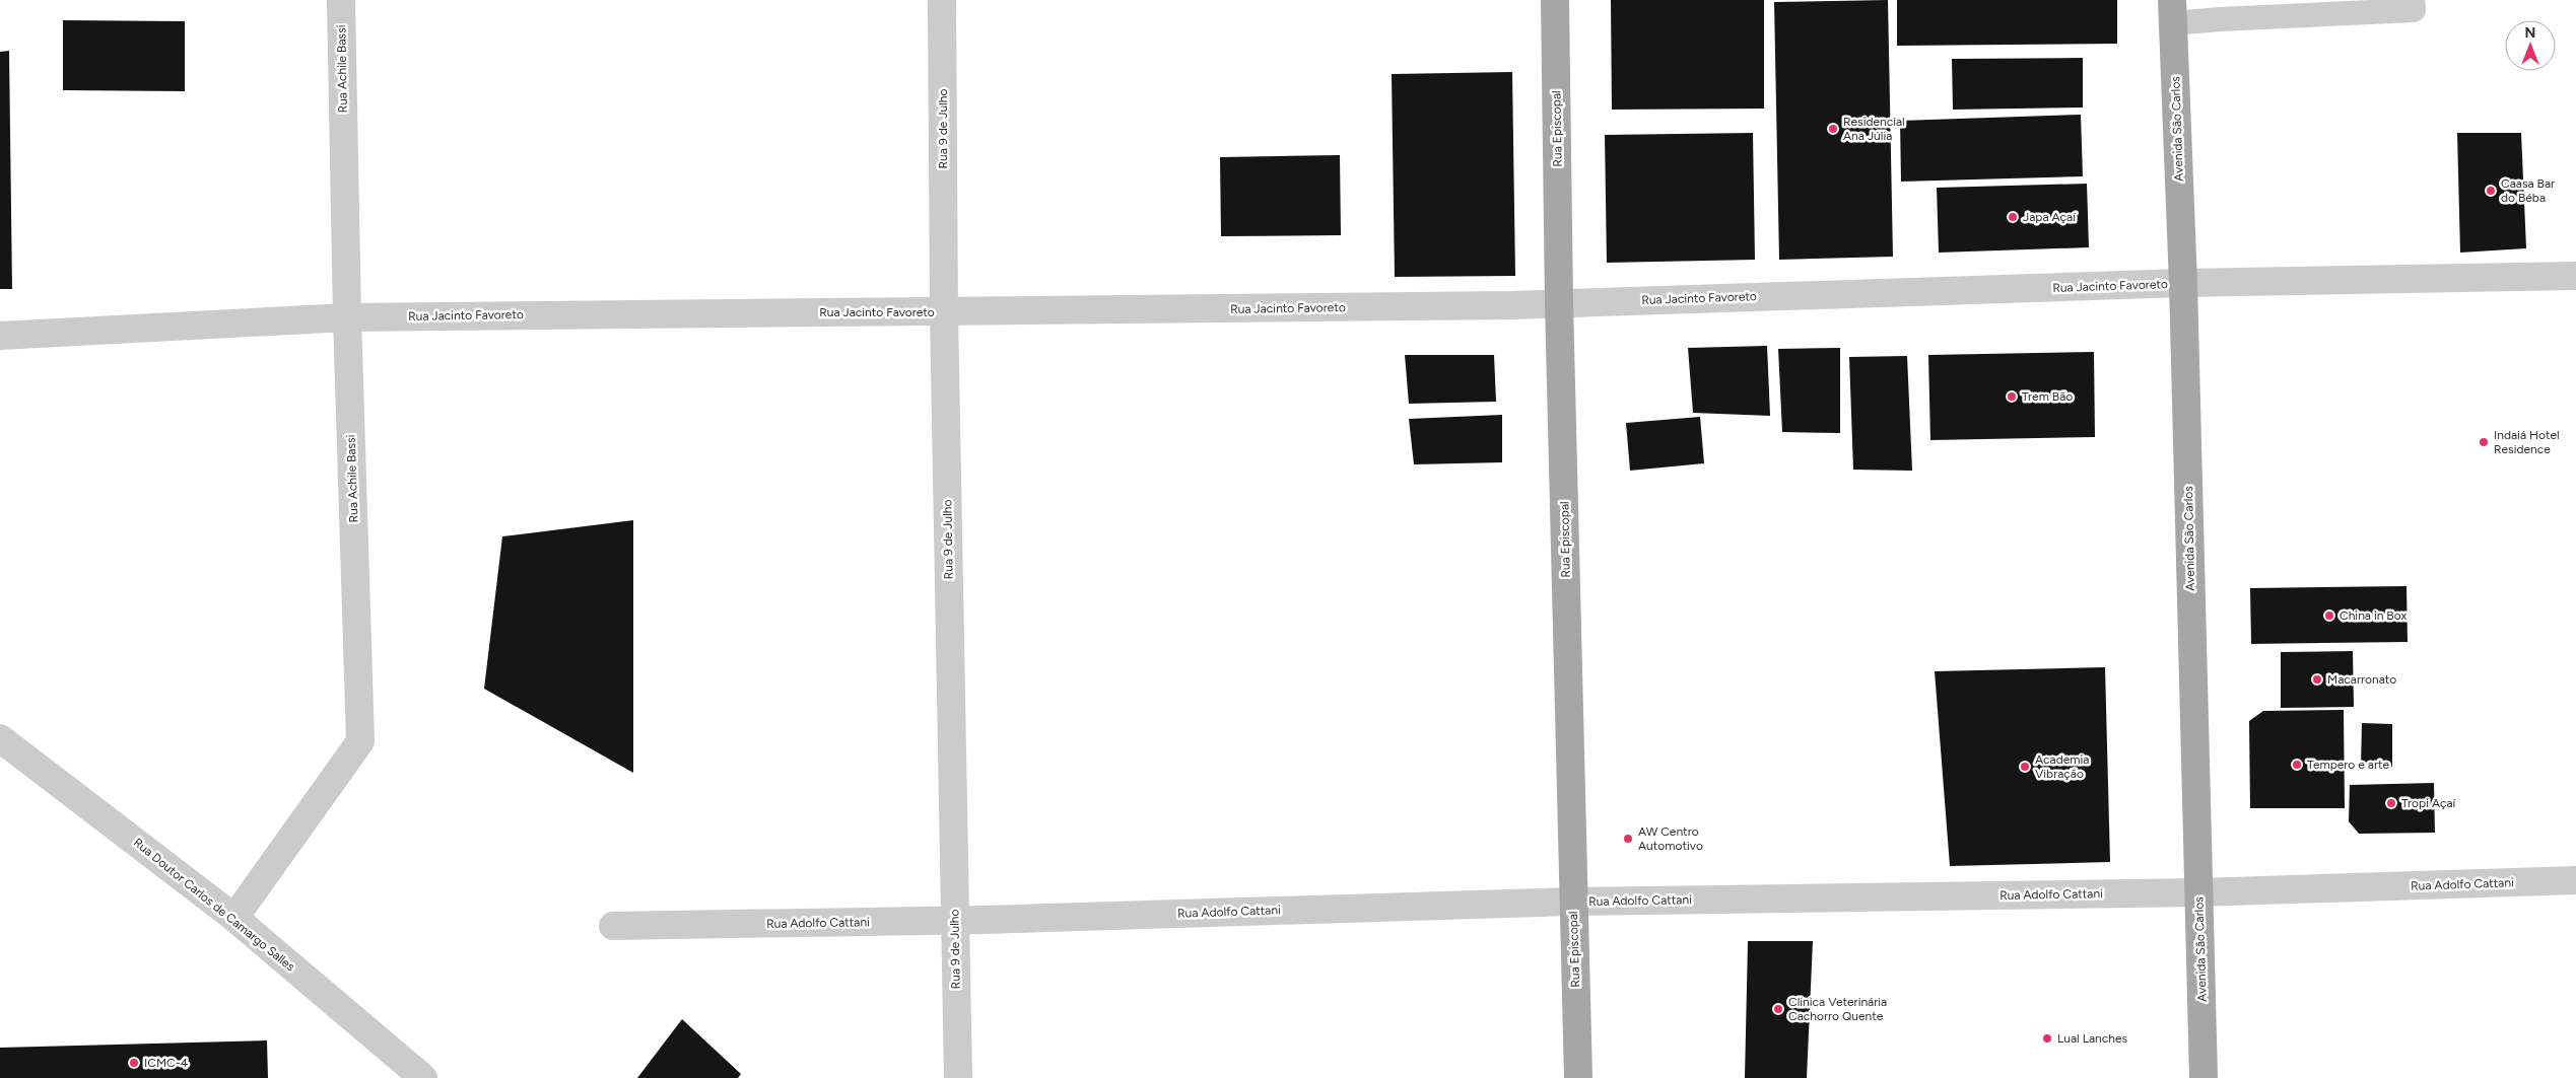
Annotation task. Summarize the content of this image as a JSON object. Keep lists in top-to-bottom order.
{
  "streets": {
    "main road": ["Rua Episcopal", "Avenida São Carlos"],
    "street": [
      "Rua Achile Bassi",
      "Rua 9 de Julho",
      "Rua Jacinto Favoreto",
      "Rua Adolfo Cattani",
      "Rua Doutor Carlos de Camargo Salles"
    ]
  },
  "crossings": [
    ["Rua Achile Bassi", "Rua Jacinto Favoreto"],
    ["Rua Achile Bassi", "Rua Doutor Carlos de Camargo Salles"],
    ["Rua 9 de Julho", "Rua Jacinto Favoreto"],
    ["Rua 9 de Julho", "Rua Adolfo Cattani"],
    ["Rua Episcopal", "Rua Jacinto Favoreto"],
    ["Rua Episcopal", "Rua Adolfo Cattani"],
    ["Avenida São Carlos", "Rua Jacinto Favoreto"],
    ["Avenida São Carlos", "Rua Adolfo Cattani"]
  ],
  "places": [
    "Residencial Ana Júlia",
    "Caasa Bar do Béba",
    "Japa Açaí",
    "Trem Bão",
    "Indaiá Hotel Residence",
    "China in Box",
    "Macarronato",
    "Tempero e arte",
    "Academia Vibração",
    "Tropi Açaí",
    "AW Centro Automotivo",
    "Clinica Veterinária Cachorro Quente",
    "Lual Lanches",
    "ICMC-4"
  ],
  "north": "top"
}
